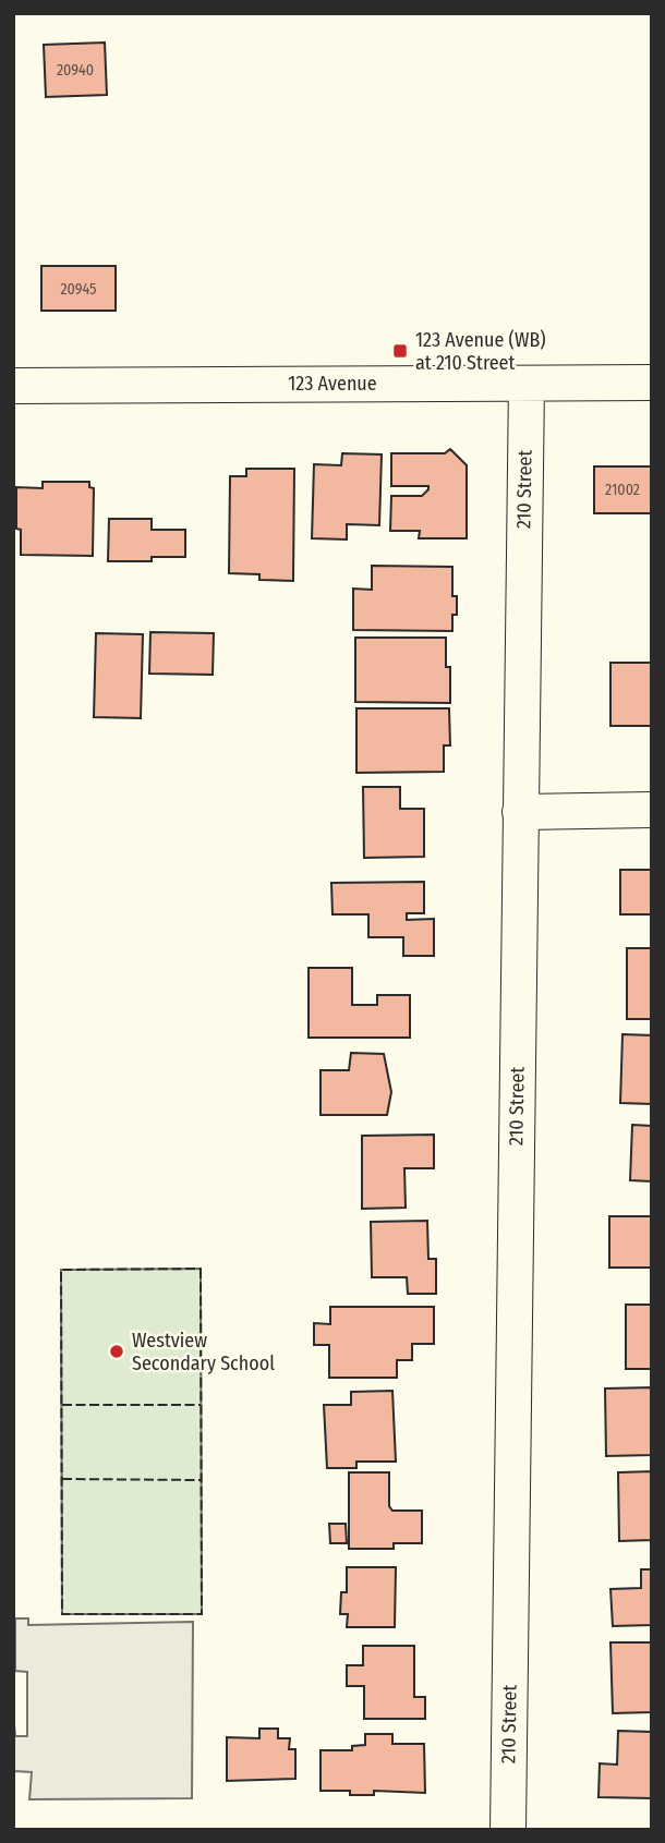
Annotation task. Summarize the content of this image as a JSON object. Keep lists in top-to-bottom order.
{
  "streets": {
    "street": ["123 Avenue", "210 Street"]
  },
  "crossings": [
    ["123 Avenue", "210 Street"]
  ],
  "places": {
    "transit": ["123 Avenue (WB) at 210 Street"],
    "other": ["Westview Secondary School"]
  },
  "house_numbers": ["20940", "20945", "21002"]
}
